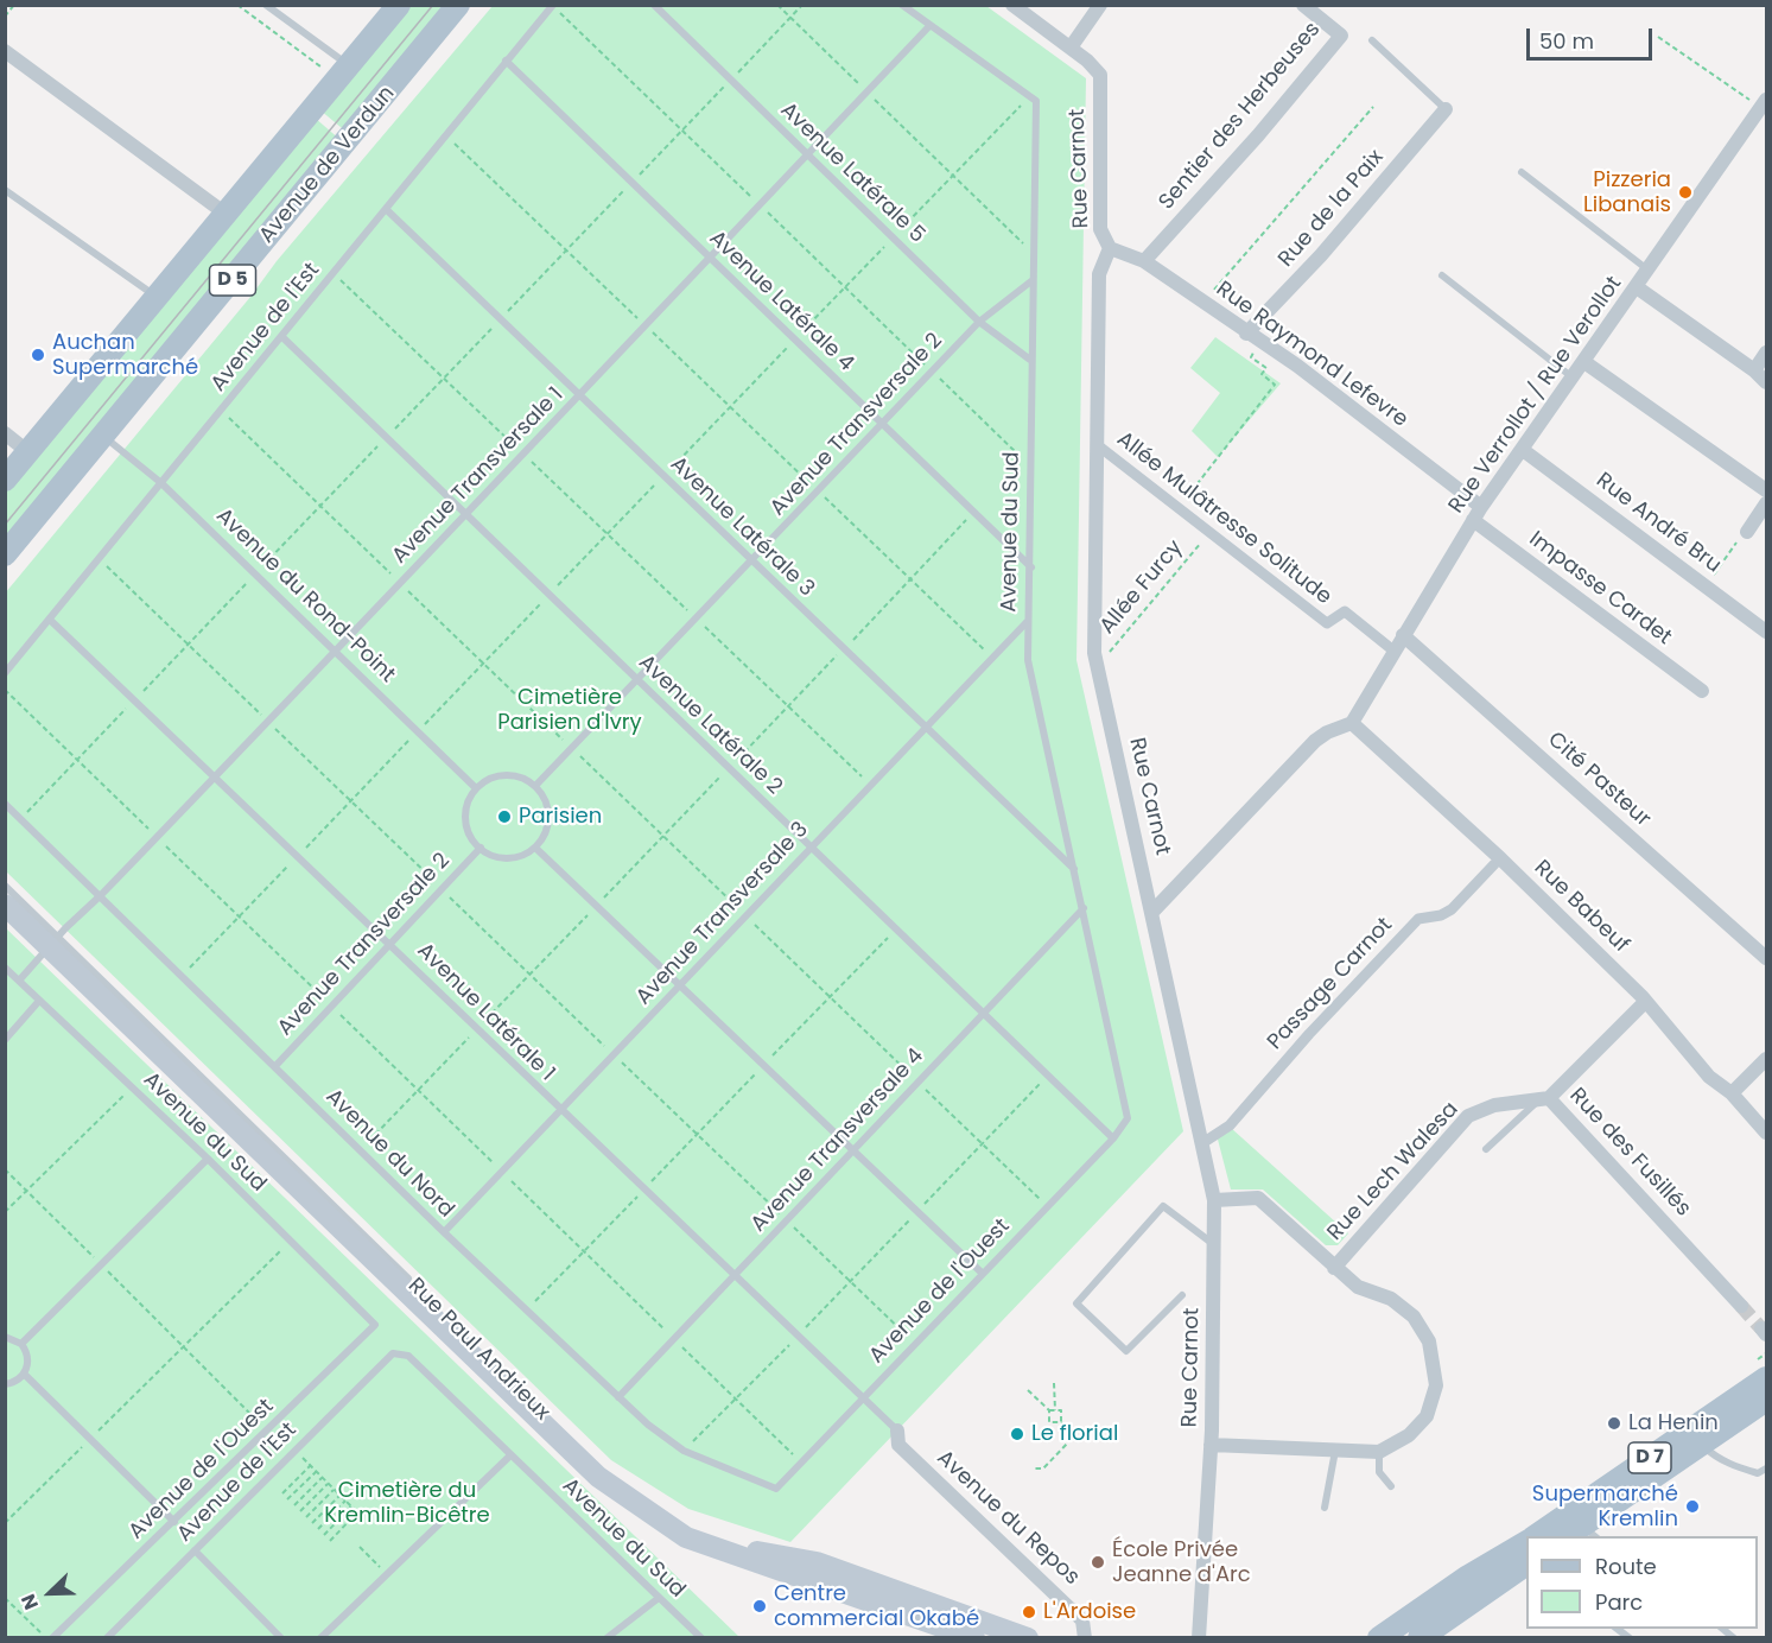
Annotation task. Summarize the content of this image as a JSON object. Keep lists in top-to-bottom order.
{
  "streets": {
    "main road": [
      "Avenue de Verdun",
      "D 5",
      "Rue Paul Andrieux",
      "D 7"
    ],
    "street": [
      "Sentier des Herbeuses",
      "Rue Carnot",
      "Rue de la Paix",
      "Rue Raymond Lefevre",
      "Rue Verrollot / Rue Verollot",
      "Allée Mulâtresse Solitude",
      "Rue André Bru",
      "Impasse Cardet",
      "Cité Pasteur",
      "Rue Babeuf",
      "Passage Carnot",
      "Rue des Fusillés",
      "Rue Lech Walesa",
      "Avenue du Repos"
    ],
    "lane": [
      "Avenue Latérale 5",
      "Avenue Latérale 4",
      "Avenue de l'Est",
      "Avenue Transversale 2",
      "Avenue Transversale 1",
      "Avenue Latérale 3",
      "Avenue du Sud",
      "Avenue du Rond-Point",
      "Avenue Latérale 2",
      "Avenue Transversale 3",
      "Avenue Latérale 1",
      "Avenue Transversale 4",
      "Avenue du Nord",
      "Avenue de l'Ouest"
    ],
    "path": ["Allée Furcy"]
  },
  "crossings": [
    ["Sentier des Herbeuses", "Rue Raymond Lefevre"],
    ["Avenue de Verdun", "Avenue du Rond-Point"],
    ["Rue Carnot", "Rue Raymond Lefevre"],
    ["Rue Carnot", "Allée Mulâtresse Solitude"],
    ["Rue Carnot", "Allée Furcy"],
    ["Rue Carnot", "Passage Carnot"],
    ["Rue Carnot", "Rue Lech Walesa"],
    ["Avenue Latérale 5", "Avenue Transversale 2"],
    ["Avenue Latérale 5", "Avenue Transversale 1"],
    ["Avenue Latérale 5", "Avenue du Sud"],
    ["Rue de la Paix", "Rue Raymond Lefevre"],
    ["Avenue Latérale 4", "Avenue de l'Est"],
    ["Avenue Latérale 4", "Avenue Transversale 2"],
    ["Avenue Latérale 4", "Avenue Transversale 1"],
    ["Avenue Latérale 4", "Avenue du Sud"],
    ["Avenue de l'Est", "Avenue Latérale 3"],
    ["Avenue de l'Est", "Avenue du Sud"],
    ["Avenue de l'Est", "Avenue du Rond-Point"],
    ["Avenue de l'Est", "Avenue Latérale 2"],
    ["Avenue de l'Est", "Avenue Latérale 1"],
    ["Rue Raymond Lefevre", "Rue Verrollot / Rue Verollot"],
    ["Rue Raymond Lefevre", "Impasse Cardet"],
    ["Rue Verrollot / Rue Verollot", "Allée Mulâtresse Solitude"],
    ["Rue Verrollot / Rue Verollot", "Rue André Bru"],
    ["Rue Verrollot / Rue Verollot", "Impasse Cardet"],
    ["Rue Verrollot / Rue Verollot", "Cité Pasteur"],
    ["Rue Verrollot / Rue Verollot", "Rue Babeuf"],
    ["Avenue Transversale 2", "Avenue Latérale 3"],
    ["Avenue Transversale 2", "Avenue du Sud"],
    ["Avenue Transversale 2", "Avenue du Rond-Point"],
    ["Avenue Transversale 2", "Avenue Latérale 2"],
    ["Avenue Transversale 2", "Avenue Latérale 1"],
    ["Avenue Transversale 2", "Avenue du Nord"],
    ["Avenue Transversale 1", "Avenue Latérale 3"],
    ["Avenue Transversale 1", "Avenue du Sud"],
    ["Avenue Transversale 1", "Avenue du Rond-Point"],
    ["Avenue Transversale 1", "Avenue Latérale 2"],
    ["Avenue Transversale 1", "Avenue Latérale 1"],
    ["Avenue Transversale 1", "Avenue du Nord"],
    ["Avenue Transversale 1", "Rue Paul Andrieux"],
    ["Allée Mulâtresse Solitude", "Allée Furcy"],
    ["Avenue Latérale 3", "Avenue du Sud"],
    ["Avenue Latérale 3", "Avenue Transversale 3"],
    ["Avenue du Sud", "Avenue Transversale 3"],
    ["Avenue du Sud", "Avenue Transversale 4"],
    ["Avenue du Sud", "Avenue de l'Ouest"],
    ["Avenue Latérale 2", "Avenue Transversale 3"],
    ["Avenue Latérale 2", "Avenue Transversale 4"],
    ["Avenue Latérale 2", "Avenue de l'Ouest"],
    ["Rue Babeuf", "Rue des Fusillés"],
    ["Avenue Transversale 3", "Avenue Latérale 1"],
    ["Avenue Transversale 3", "Avenue du Nord"],
    ["Avenue Latérale 1", "Avenue Transversale 4"],
    ["Avenue Latérale 1", "Avenue de l'Ouest"],
    ["Avenue Latérale 1", "Avenue du Repos"],
    ["Avenue Transversale 4", "Avenue du Nord"],
    ["Rue des Fusillés", "Rue Lech Walesa"],
    ["Avenue du Nord", "Avenue de l'Ouest"]
  ],
  "parks": ["Cimetière Parisien d'Ivry", "Cimetière du Kremlin-Bicêtre"],
  "places": [
    "Pizzeria Libanais",
    "Auchan Supermarché",
    "Parisien",
    "La Henin",
    "Le florial",
    "Supermarché Kremlin",
    "École Privée Jeanne d'Arc",
    "Centre commercial Okabé",
    "L'Ardoise"
  ],
  "legend": ["Route", "Parc"],
  "scale_bar": "50 m",
  "north": "bottom left"
}
